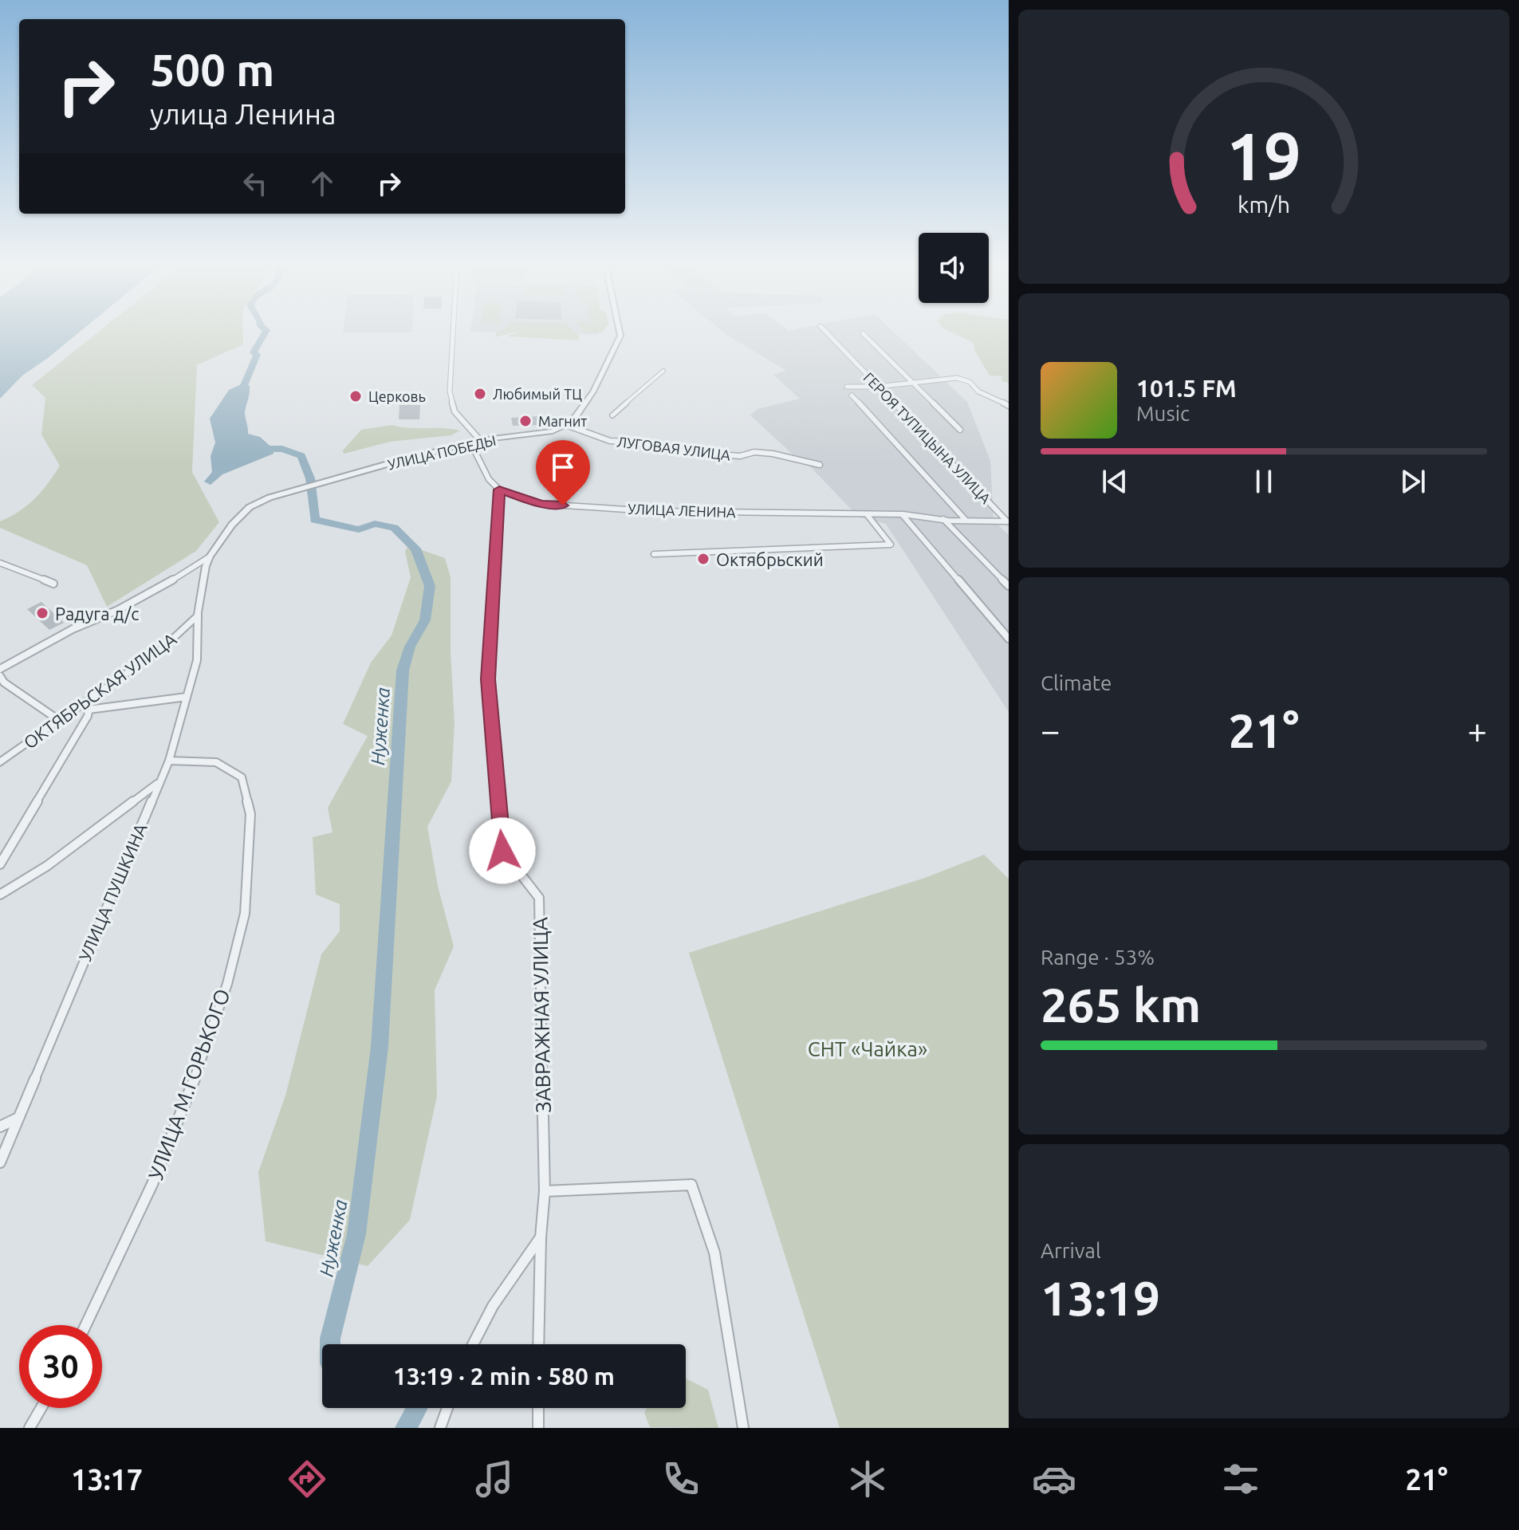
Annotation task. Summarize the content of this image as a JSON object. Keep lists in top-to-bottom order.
{
  "streets": {
    "street": [
      "ГЕРОЯ ТУПИЦЫНА УЛИЦА",
      "ЛУГОВАЯ УЛИЦА",
      "УЛИЦА ПОБЕДЫ",
      "УЛИЦА ЛЕНИНА",
      "ОКТЯБРЬСКАЯ УЛИЦА",
      "УЛИЦА ПУШКИНА",
      "ЗАВРАЖНАЯ УЛИЦА",
      "УЛИЦА М.ГОРЬКОГО"
    ]
  },
  "crossings": [
    ["ГЕРОЯ ТУПИЦЫНА УЛИЦА", "УЛИЦА ЛЕНИНА"],
    ["ЛУГОВАЯ УЛИЦА", "УЛИЦА ПОБЕДЫ"],
    ["УЛИЦА ЛЕНИНА", "ЗАВРАЖНАЯ УЛИЦА"],
    ["ОКТЯБРЬСКАЯ УЛИЦА", "УЛИЦА ПУШКИНА"],
    ["УЛИЦА ПУШКИНА", "УЛИЦА М.ГОРЬКОГО"]
  ],
  "water": ["Нуженка"],
  "parks": ["СНТ «Чайка»"],
  "places": [
    "Любимый ТЦ",
    "Церковь",
    "Магнит",
    "Октябрьский",
    "Радуга д/с"
  ],
  "page": {
    "turn": ["500 m", "улица Ленина"],
    "song": ["101.5 FM", "Music"],
    "tile": [
      "Climate",
      ["Range · 53%", "265 km"],
      ["Arrival", "13:19"]
    ],
    "heat": ["−", "21°", "+"],
    "limit": "30",
    "trip": "13:19 · 2 min · 580 m",
    "tabs": ["13:17", "21°"],
    "gauge": ["19", "km/h"]
  }
}
